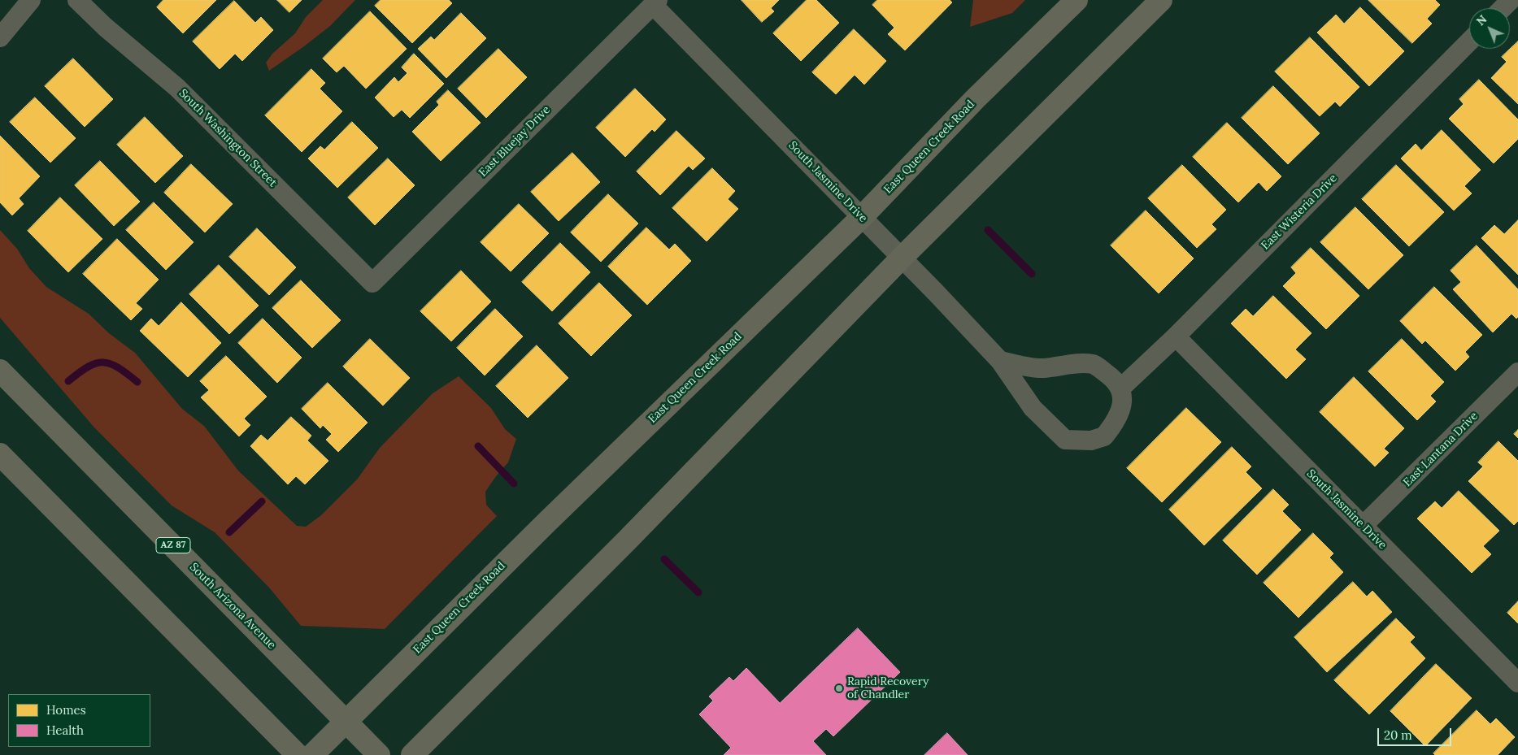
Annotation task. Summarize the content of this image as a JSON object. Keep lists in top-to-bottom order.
{
  "streets": {
    "main road": ["East Queen Creek Road", "AZ 87", "South Arizona Avenue"],
    "street": [
      "South Washington Street",
      "East Bluejay Drive",
      "South Jasmine Drive",
      "East Wisteria Drive",
      "East Lantana Drive"
    ]
  },
  "crossings": [
    ["South Washington Street", "East Bluejay Drive"],
    ["East Bluejay Drive", "South Jasmine Drive"],
    ["East Queen Creek Road", "South Jasmine Drive"],
    ["East Queen Creek Road", "South Arizona Avenue"],
    ["South Jasmine Drive", "East Wisteria Drive"],
    ["South Jasmine Drive", "East Lantana Drive"]
  ],
  "places": ["Rapid Recovery of Chandler"],
  "legend": ["Homes", "Health"],
  "scale_bar": "20 m",
  "north": "top left"
}
